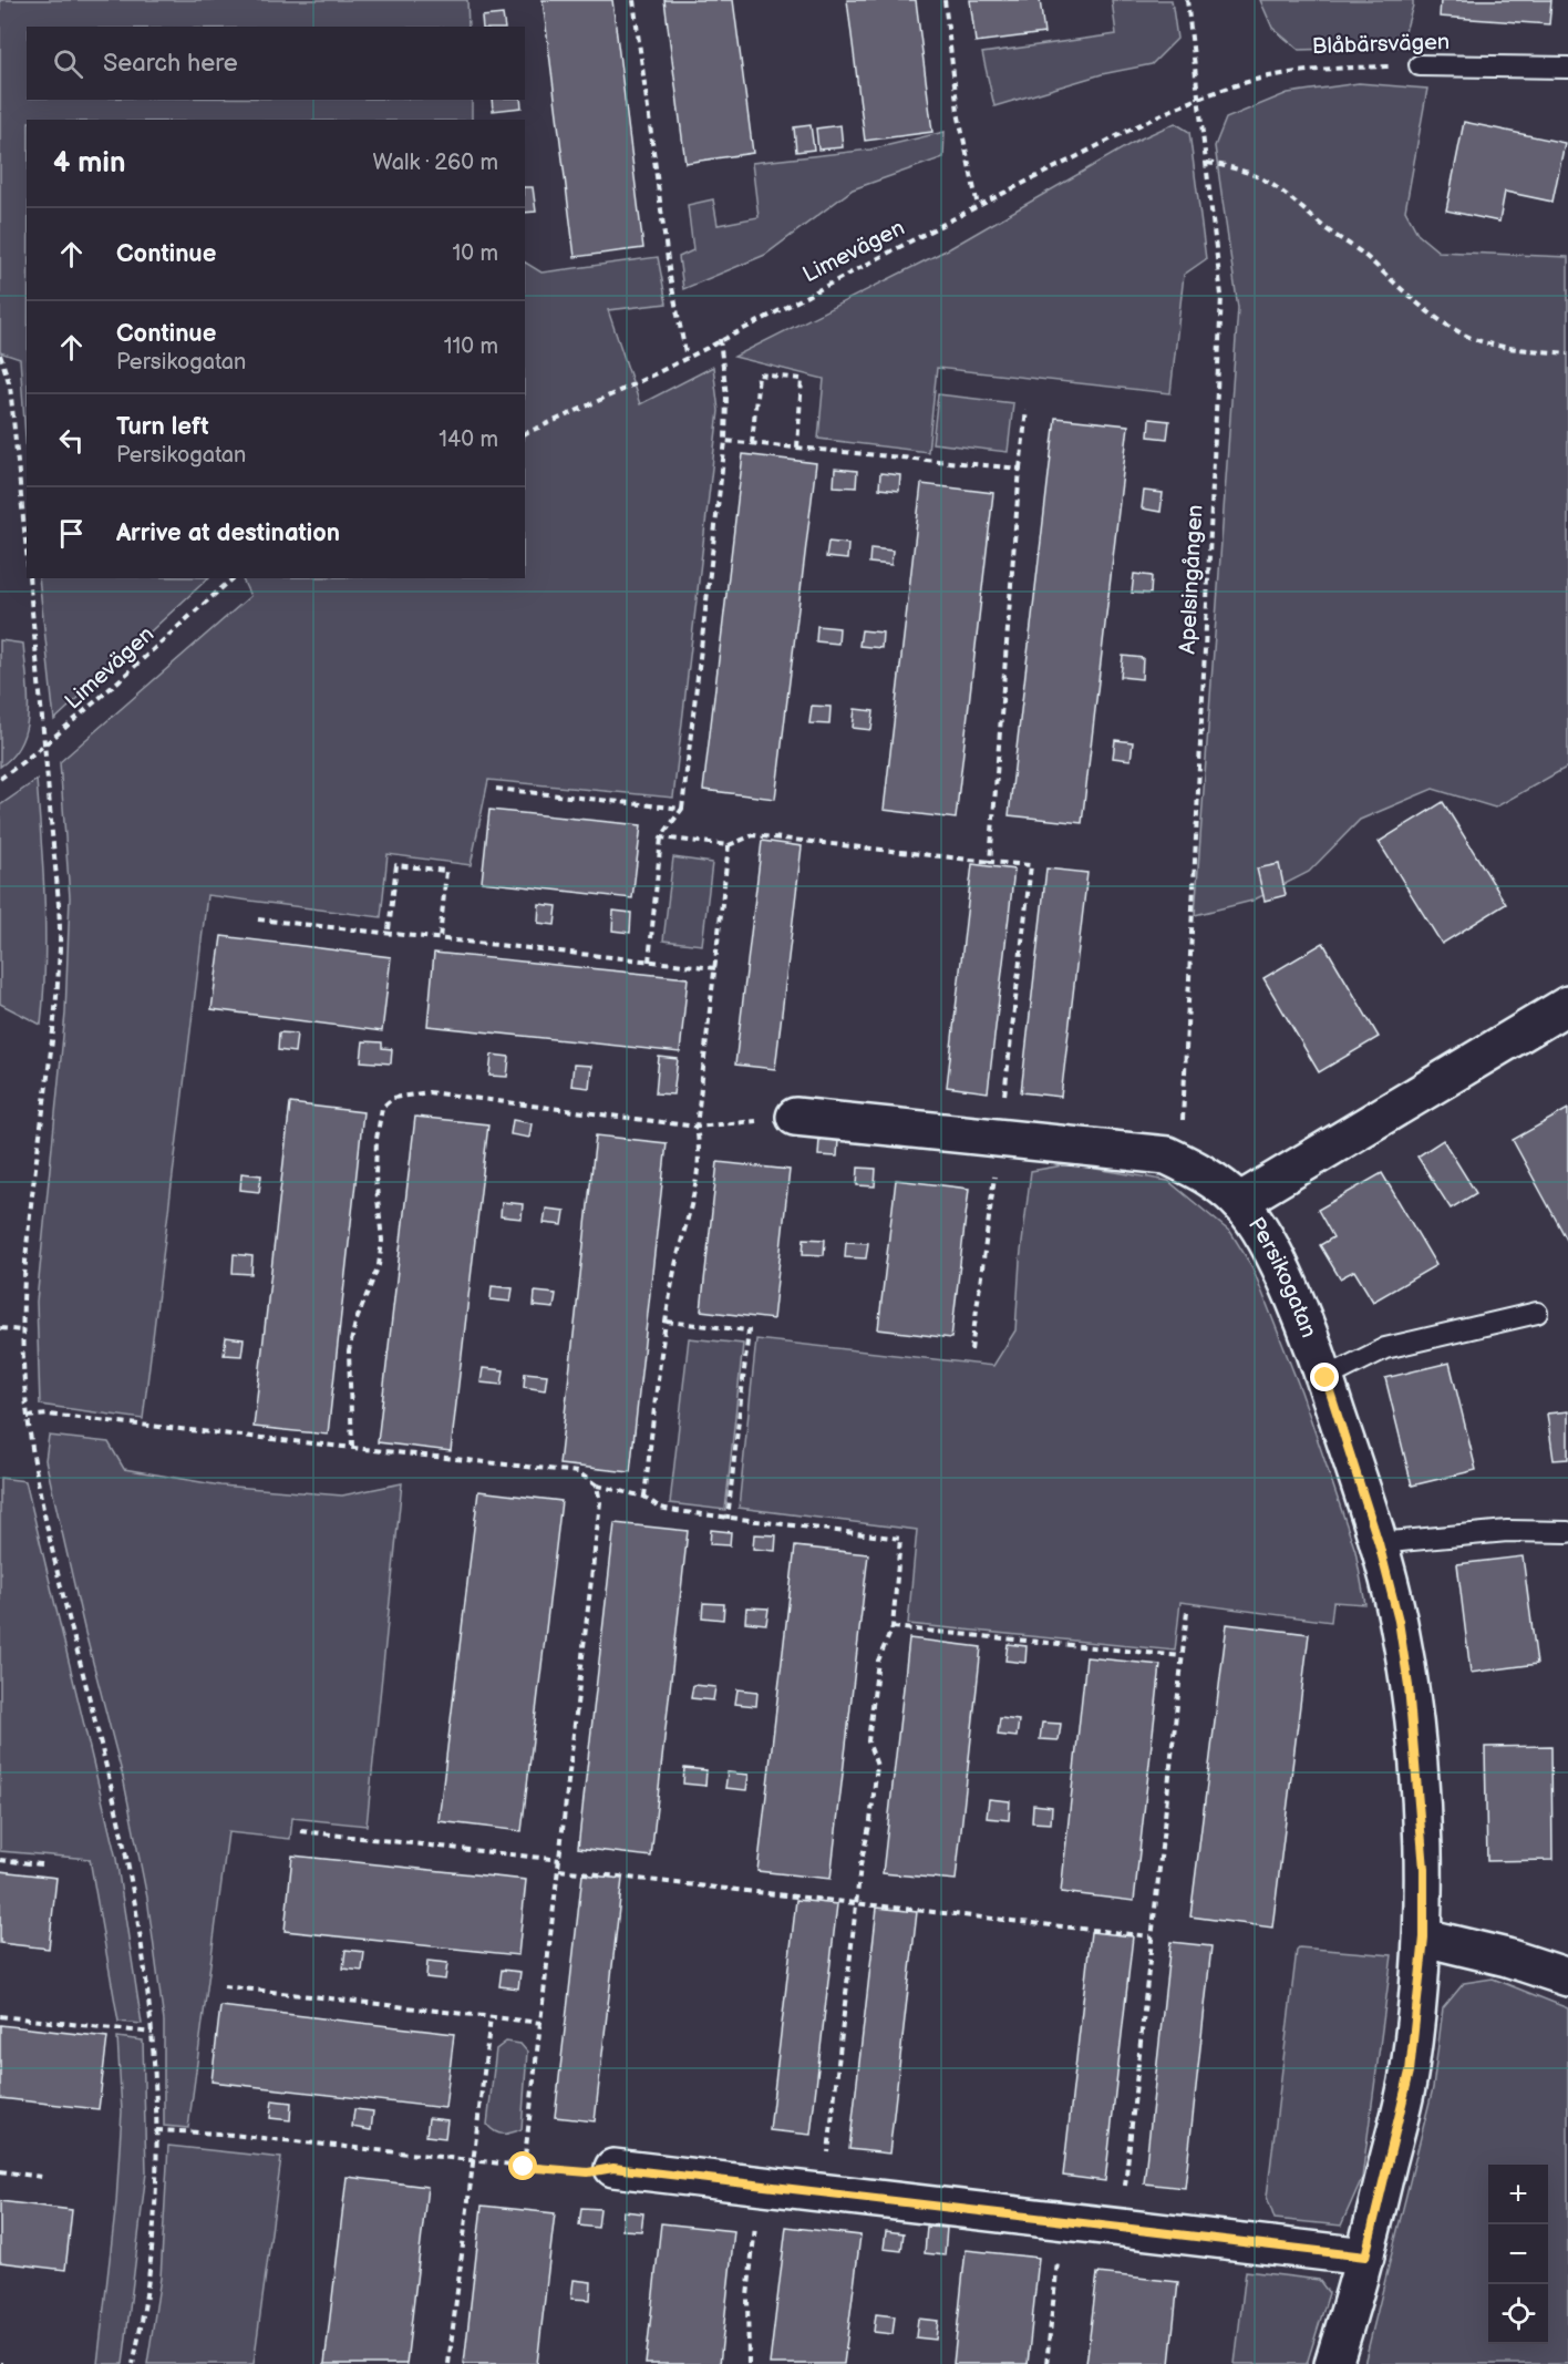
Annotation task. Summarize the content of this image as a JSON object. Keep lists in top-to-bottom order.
{
  "streets": {
    "street": ["Persikogatan"],
    "lane": ["Blåbärsvägen"],
    "path": ["Limevägen", "Apelsingången"]
  },
  "crossings": [
    ["Blåbärsvägen", "Limevägen"],
    ["Blåbärsvägen", "Apelsingången"],
    ["Limevägen", "Apelsingången"],
    ["Apelsingången", "Persikogatan"]
  ],
  "page": {
    "search": "Search here",
    "heading": ["4 min", "Walk · 260 m"],
    "list": [
      ["Continue", "10 m"],
      ["Continue", "Persikogatan", "110 m"],
      ["Turn left", "Persikogatan", "140 m"],
      "Arrive at destination"
    ],
    "map_buttons": ["+", "−"]
  }
}
